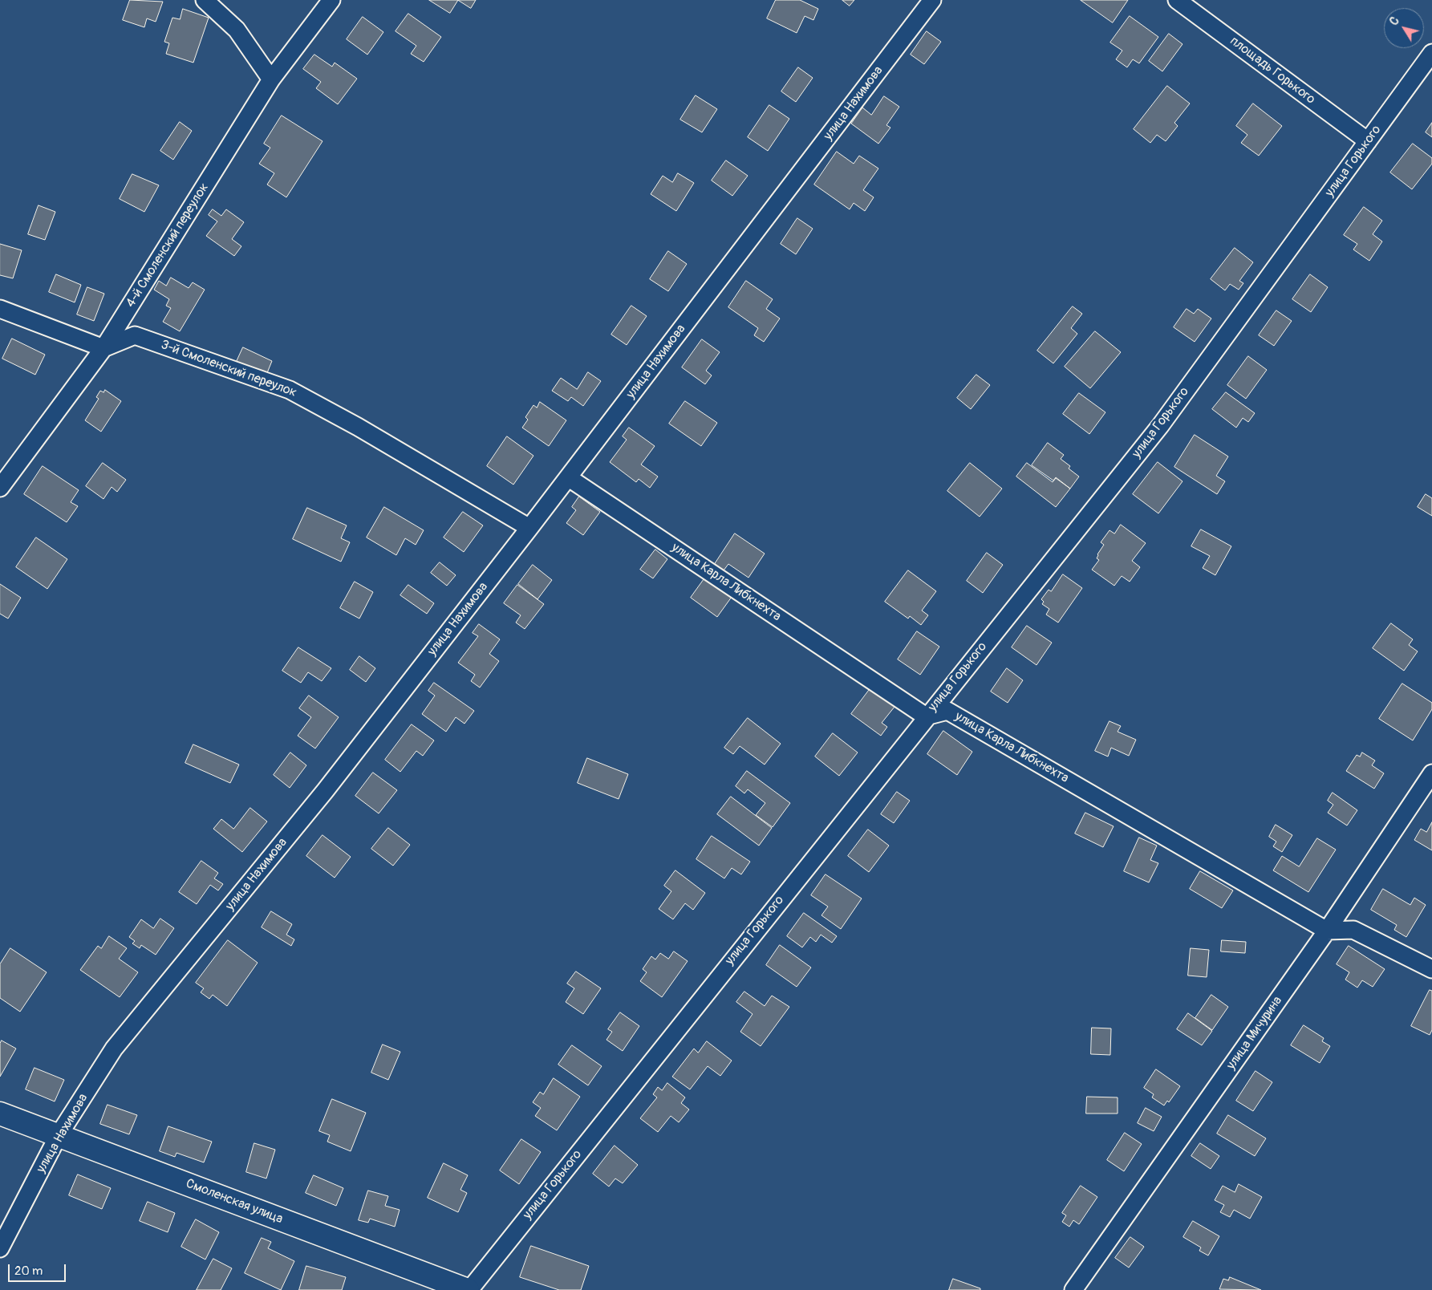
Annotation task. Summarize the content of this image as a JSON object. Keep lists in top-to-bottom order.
{
  "streets": {
    "street": [
      "площадь Горького",
      "улица Нахимова",
      "улица Горького",
      "4-й Смоленский переулок",
      "3-й Смоленский переулок",
      "улица Карла Либкнехта",
      "улица Мичурина",
      "Смоленская улица"
    ]
  },
  "crossings": [
    ["площадь Горького", "улица Горького"],
    ["улица Нахимова", "3-й Смоленский переулок"],
    ["улица Нахимова", "улица Карла Либкнехта"],
    ["улица Нахимова", "Смоленская улица"],
    ["улица Горького", "улица Карла Либкнехта"],
    ["улица Горького", "Смоленская улица"],
    ["4-й Смоленский переулок", "3-й Смоленский переулок"],
    ["улица Карла Либкнехта", "улица Мичурина"]
  ],
  "scale_bar": "20 m",
  "north": "top left"
}
